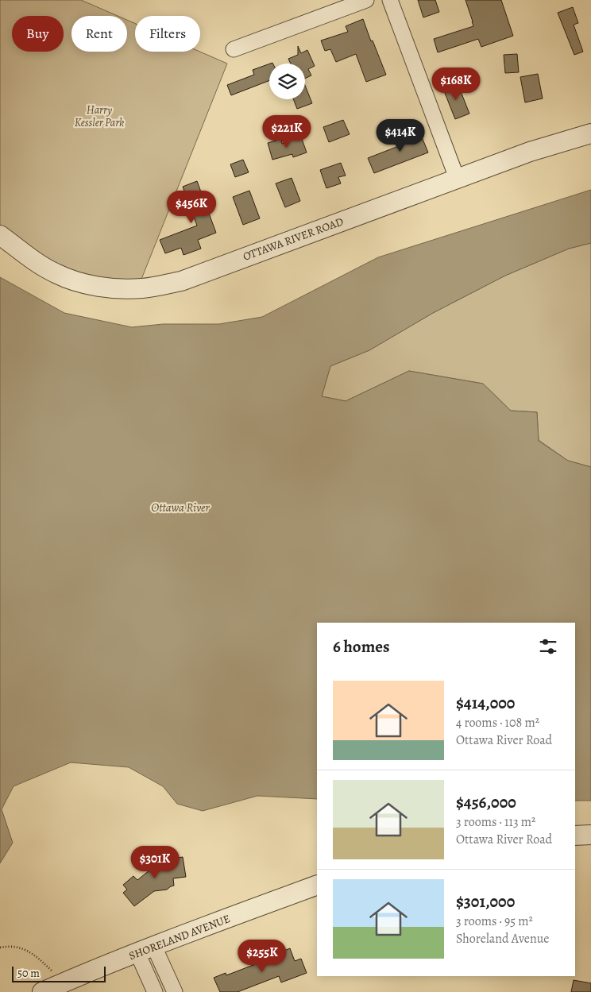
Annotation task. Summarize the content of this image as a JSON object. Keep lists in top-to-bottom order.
{
  "streets": {
    "street": ["OTTAWA RIVER ROAD", "SHORELAND AVENUE"]
  },
  "water": ["Ottawa River"],
  "parks": ["Harry Kessler Park"],
  "scale_bar": "50 m",
  "page": {
    "chip": ["Buy", "Rent", "Filters"],
    "price": [
      "$168K",
      "$221K",
      "$414K",
      "$456K",
      "$301K",
      "$255K"
    ],
    "heading": "6 homes",
    "list": [
      {
        "name": "$414,000",
        "note": "4 rooms · 108 m² · Ottawa River Road"
      },
      {
        "name": "$456,000",
        "note": "3 rooms · 113 m² · Ottawa River Road"
      },
      {
        "name": "$301,000",
        "note": "3 rooms · 95 m² · Shoreland Avenue"
      }
    ],
    "scale": "50 m"
  }
}
